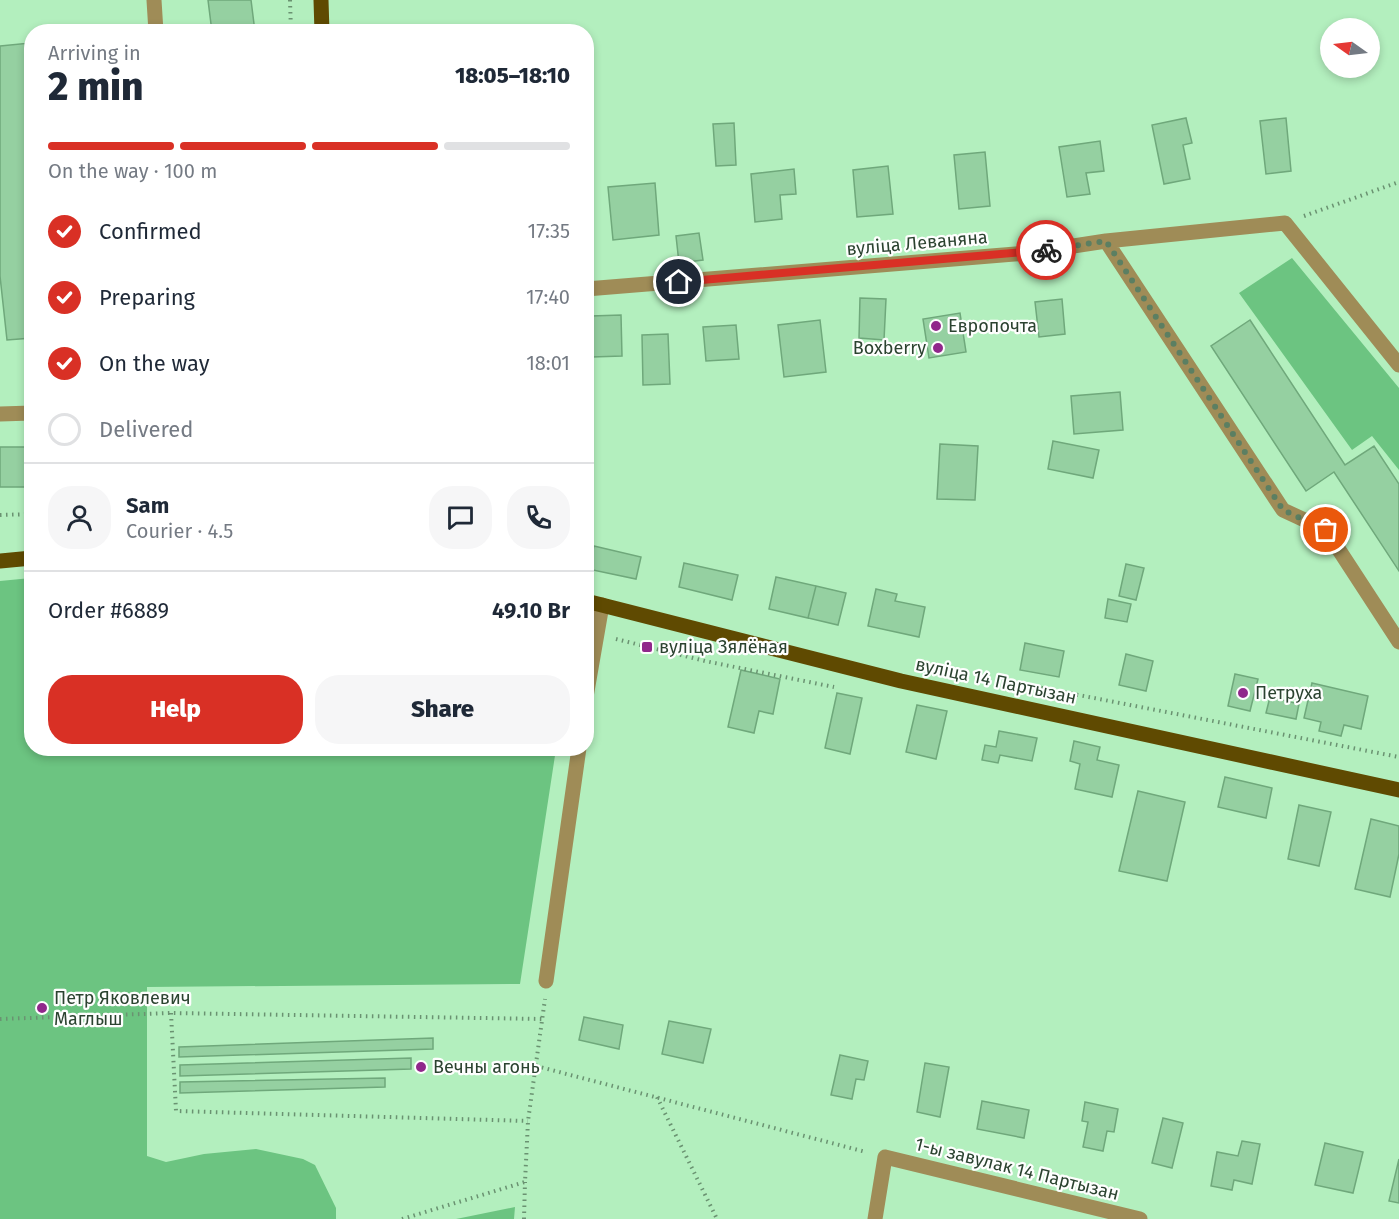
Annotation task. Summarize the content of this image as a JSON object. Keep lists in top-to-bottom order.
{
  "streets": {
    "main road": ["вуліца 14 Партызан"],
    "street": ["вуліца Леваняна", "1-ы завулак 14 Партызан"]
  },
  "places": {
    "other": [
      "Европочта",
      "Boxberry",
      "Петруха",
      "Петр Яковлевич Маглыш",
      "Вечны агонь"
    ],
    "transit": ["вуліца Зялёная"]
  },
  "north": "left",
  "page": {
    "heading": ["2 min", "Arriving in", "18:05–18:10"],
    "panel": [
      "Sam",
      "Courier · 4.5",
      "Order #6889",
      "49.10 Br"
    ],
    "bar": "On the way · 100 m",
    "list": [
      ["Confirmed", "17:35"],
      ["Preparing", "17:40"],
      ["On the way", "18:01"],
      "Delivered"
    ],
    "buttons": ["Help", "Share"]
  }
}
